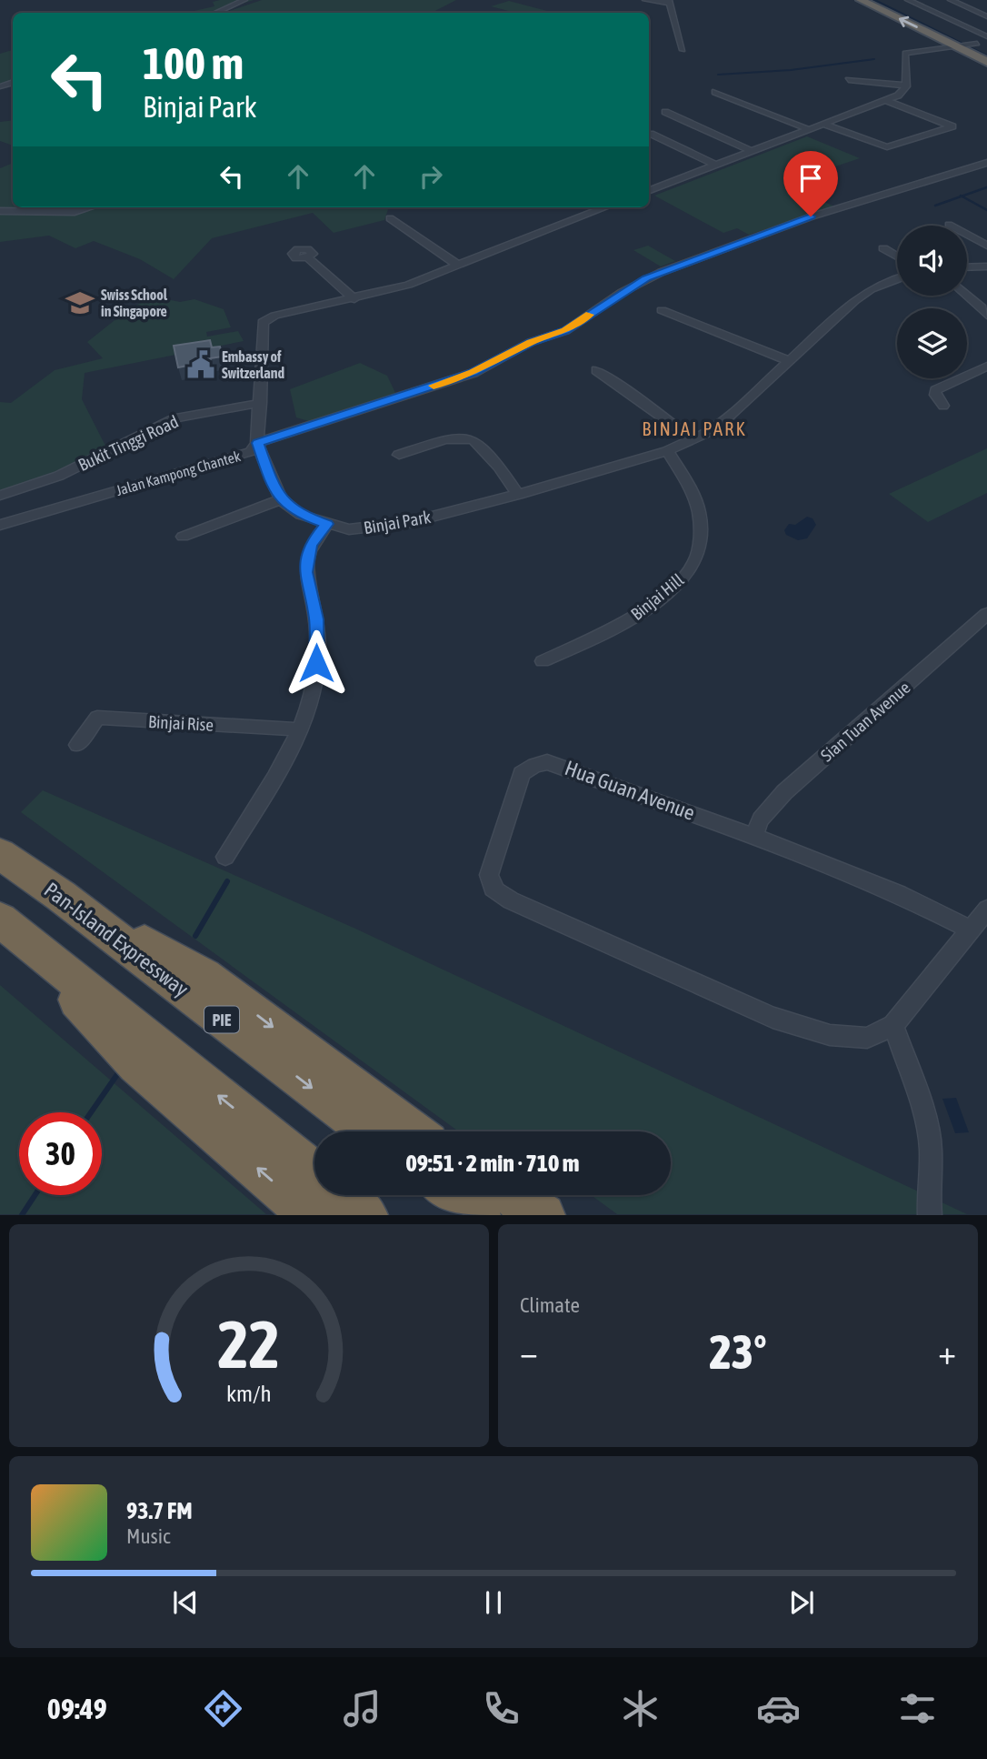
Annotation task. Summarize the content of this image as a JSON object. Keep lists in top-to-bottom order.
{
  "streets": {
    "highway": ["Pan-Island Expressway", "PIE"],
    "street": [
      "Bukit Tinggi Road",
      "Jalan Kampong Chantek",
      "Binjai Park",
      "Binjai Hill",
      "Sian Tuan Avenue",
      "Binjai Rise",
      "Hua Guan Avenue"
    ]
  },
  "crossings": [
    ["Binjai Park", "Binjai Hill"],
    ["Sian Tuan Avenue", "Hua Guan Avenue"]
  ],
  "districts": ["BINJAI PARK"],
  "places": {
    "school or university": ["Swiss School in Singapore"],
    "public building": ["Embassy of Switzerland"]
  },
  "page": {
    "turn": ["100 m", "Binjai Park"],
    "limit": "30",
    "trip": "09:51 · 2 min · 710 m",
    "tile": "Climate",
    "heat": ["−", "23°", "+"],
    "song": ["93.7 FM", "Music"],
    "tabs": "09:49",
    "gauge": ["22", "km/h"]
  }
}
